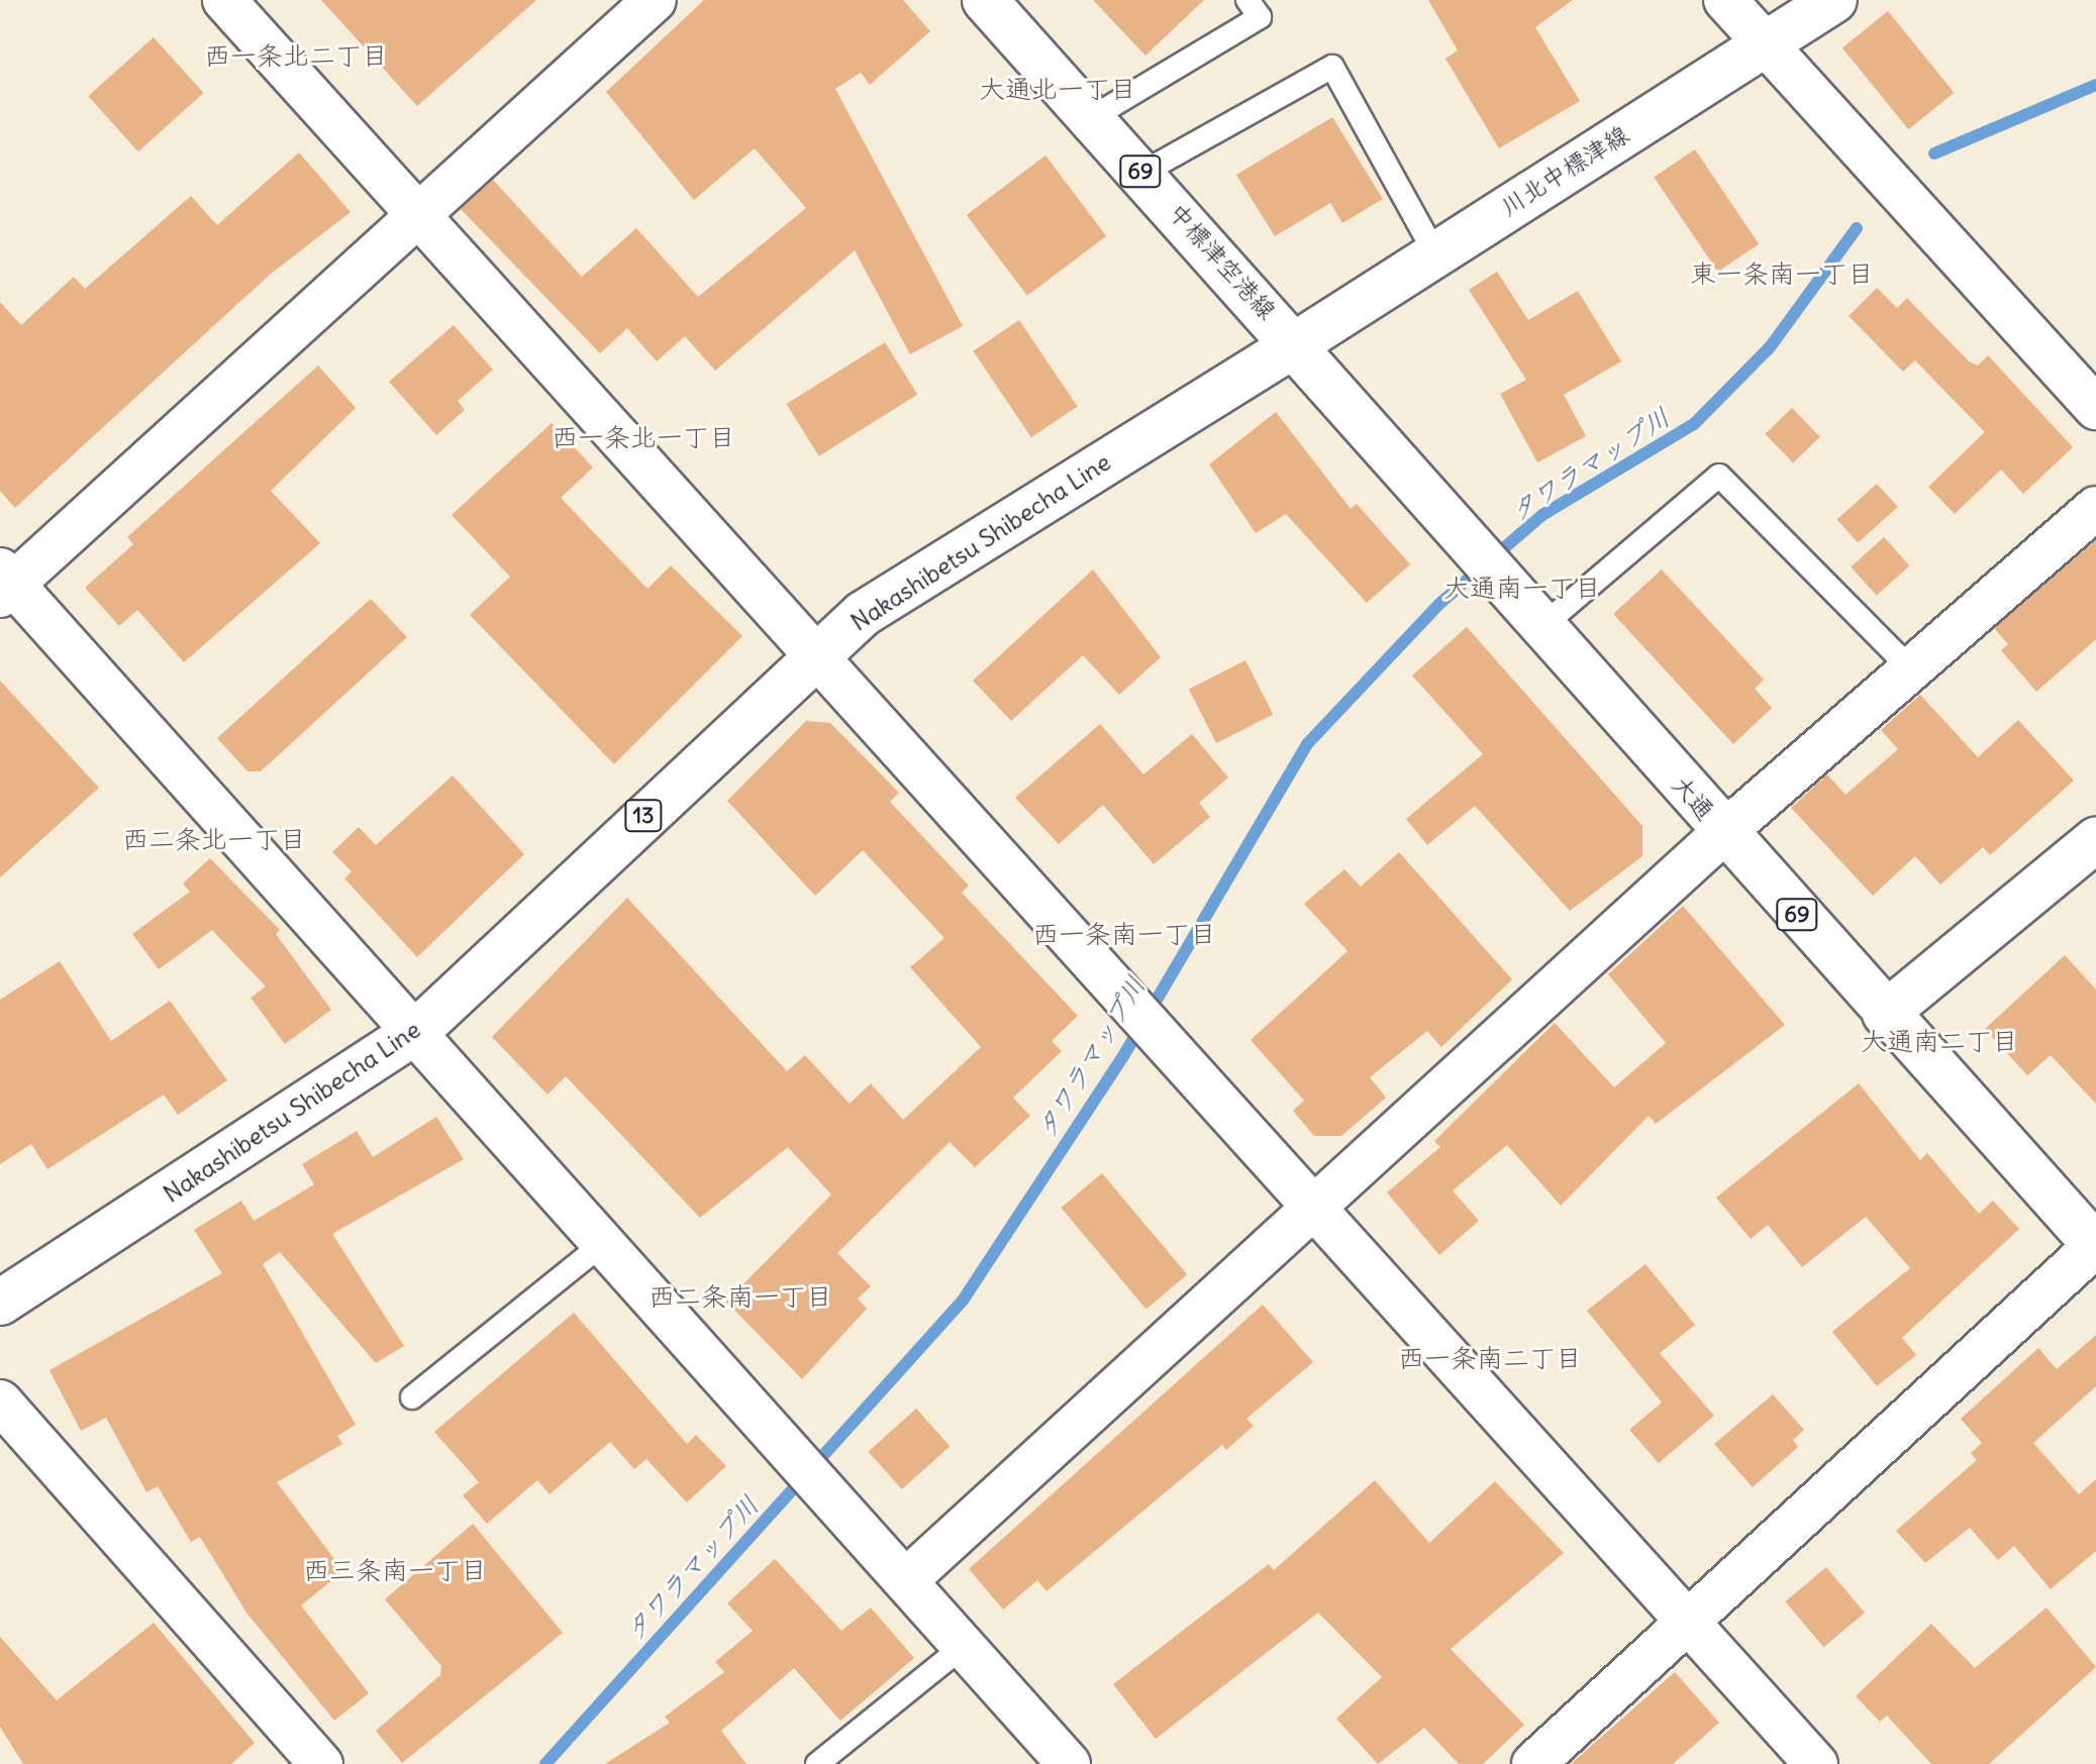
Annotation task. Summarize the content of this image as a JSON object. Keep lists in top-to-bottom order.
{
  "streets": {
    "main road": [
      "川北中標津線",
      "69",
      "中標津空港線",
      "Nakashibetsu Shibecha Line",
      "大通",
      "13"
    ]
  },
  "crossings": [
    ["川北中標津線", "中標津空港線"],
    ["川北中標津線", "Nakashibetsu Shibecha Line"],
    ["川北中標津線", "大通"],
    ["中標津空港線", "Nakashibetsu Shibecha Line"],
    ["中標津空港線", "大通"],
    ["Nakashibetsu Shibecha Line", "大通"]
  ],
  "districts": [
    "西一条北二丁目",
    "大通北一丁目",
    "東一条南一丁目",
    "西一条北一丁目",
    "大通南一丁目",
    "西二条北一丁目",
    "西一条南一丁目",
    "大通南二丁目",
    "西二条南一丁目",
    "西一条南二丁目",
    "西三条南一丁目"
  ],
  "water": ["タワラマップ川"]
}
